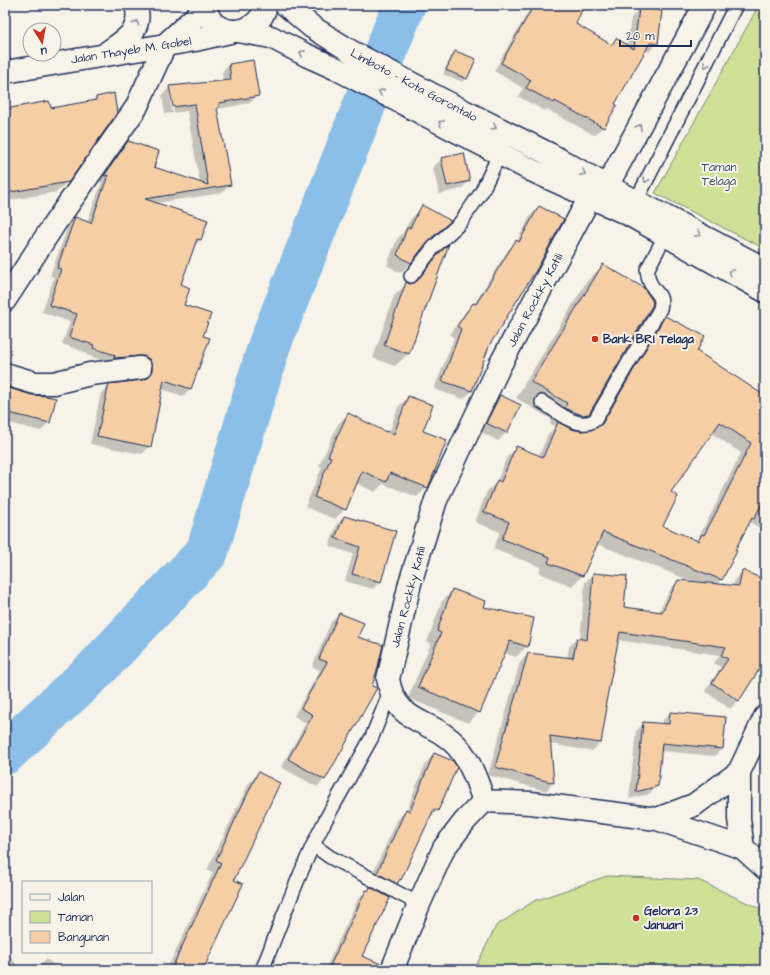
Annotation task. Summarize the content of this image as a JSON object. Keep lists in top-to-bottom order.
{
  "streets": {
    "main road": ["Jalan Thayeb M. Gobel", "Limboto - Kota Gorontalo", "Jalan Rockky Katili"]
  },
  "crossings": [
    ["Limboto - Kota Gorontalo", "Jalan Rockky Katili"]
  ],
  "parks": ["Taman Telaga"],
  "places": ["Bank BRI Telaga", "Gelora 23 Januari"],
  "legend": ["Jalan", "Taman", "Bangunan"],
  "scale_bar": "20 m",
  "north": "bottom"
}
